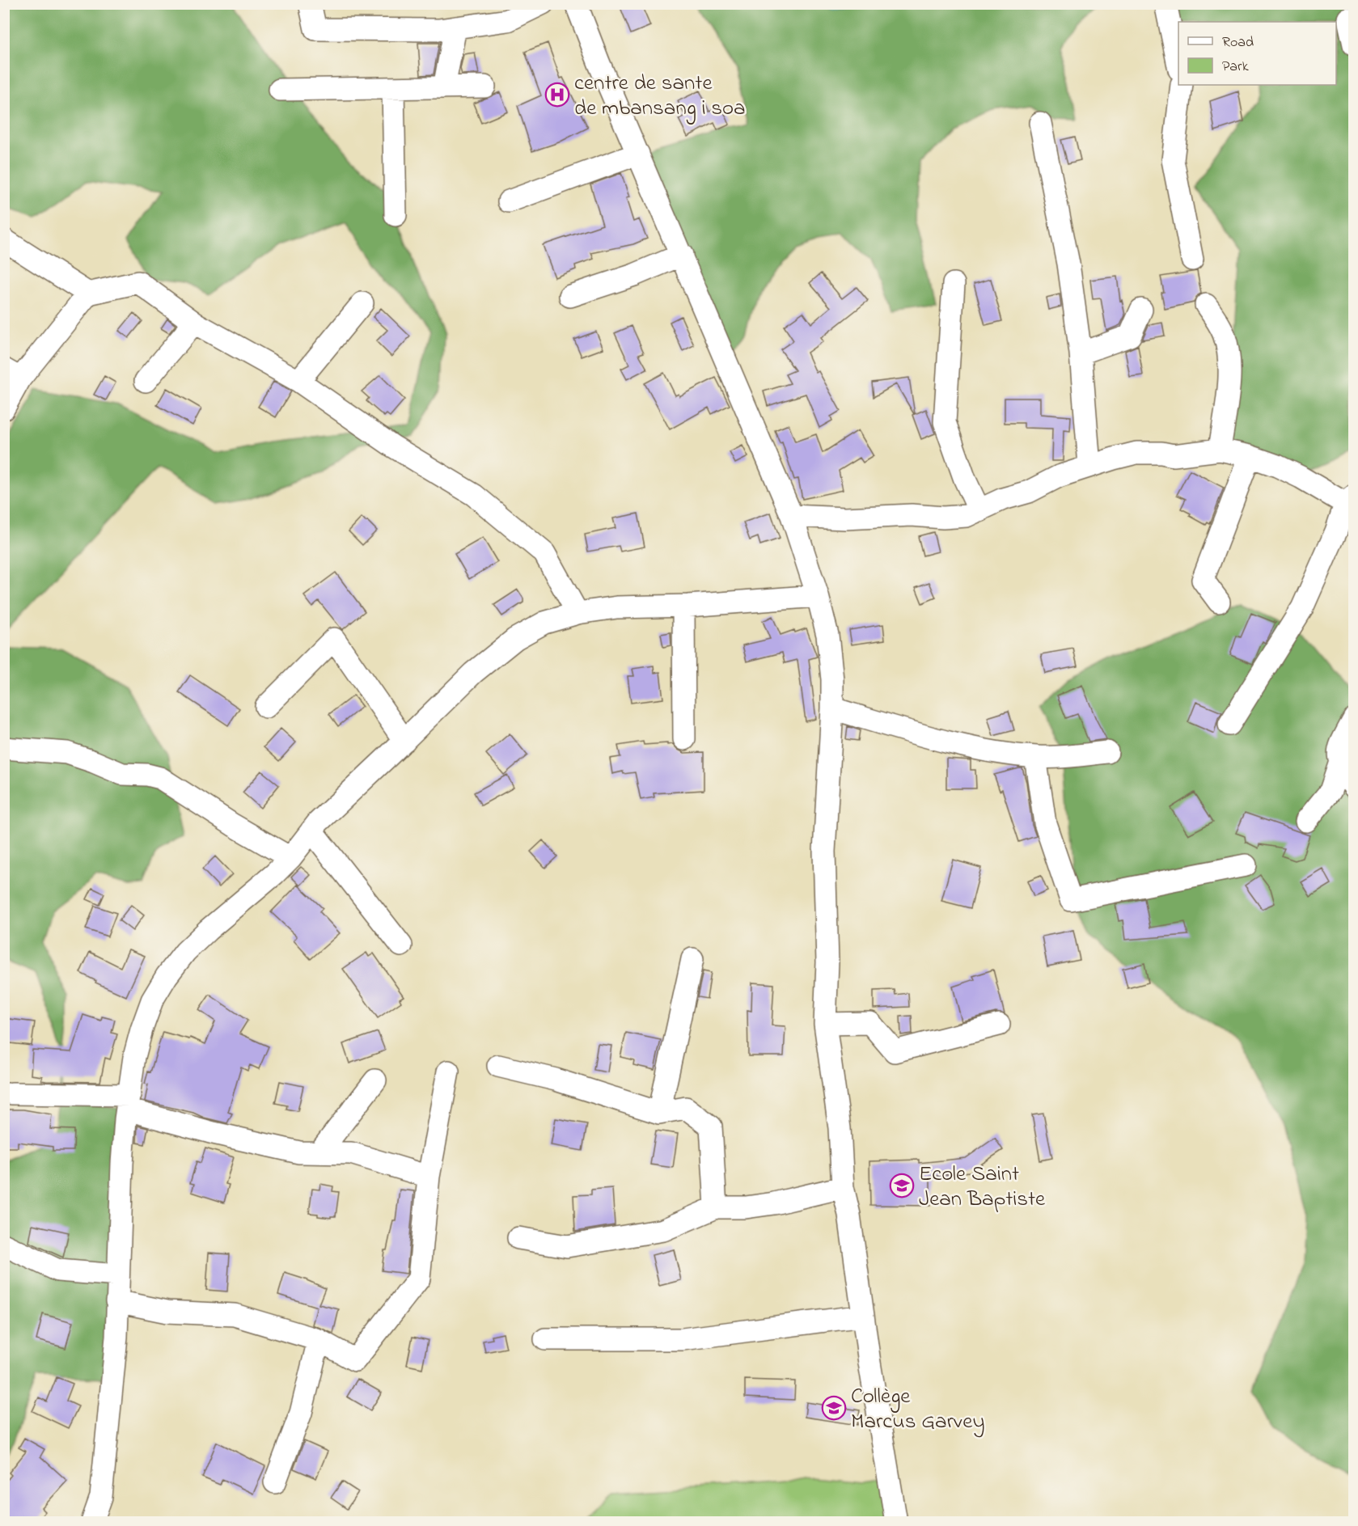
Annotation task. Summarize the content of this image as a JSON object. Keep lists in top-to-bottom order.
{
  "places": {
    "hospital": ["centre de sante de mbansang i soa"],
    "school or university": ["Ecole Saint Jean Baptiste", "Collège Marcus Garvey"]
  },
  "legend": ["Road", "Park"]
}
